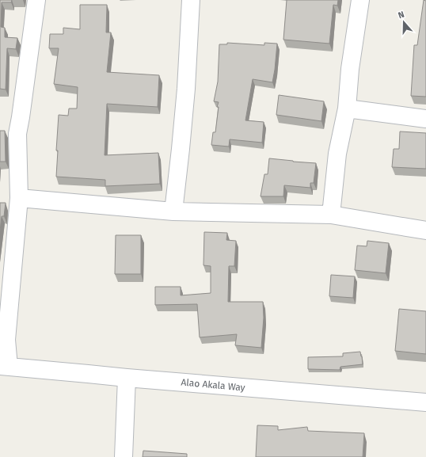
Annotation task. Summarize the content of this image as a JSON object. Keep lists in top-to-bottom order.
{
  "streets": {
    "street": ["Alao Akala Way"]
  },
  "north": "top"
}
